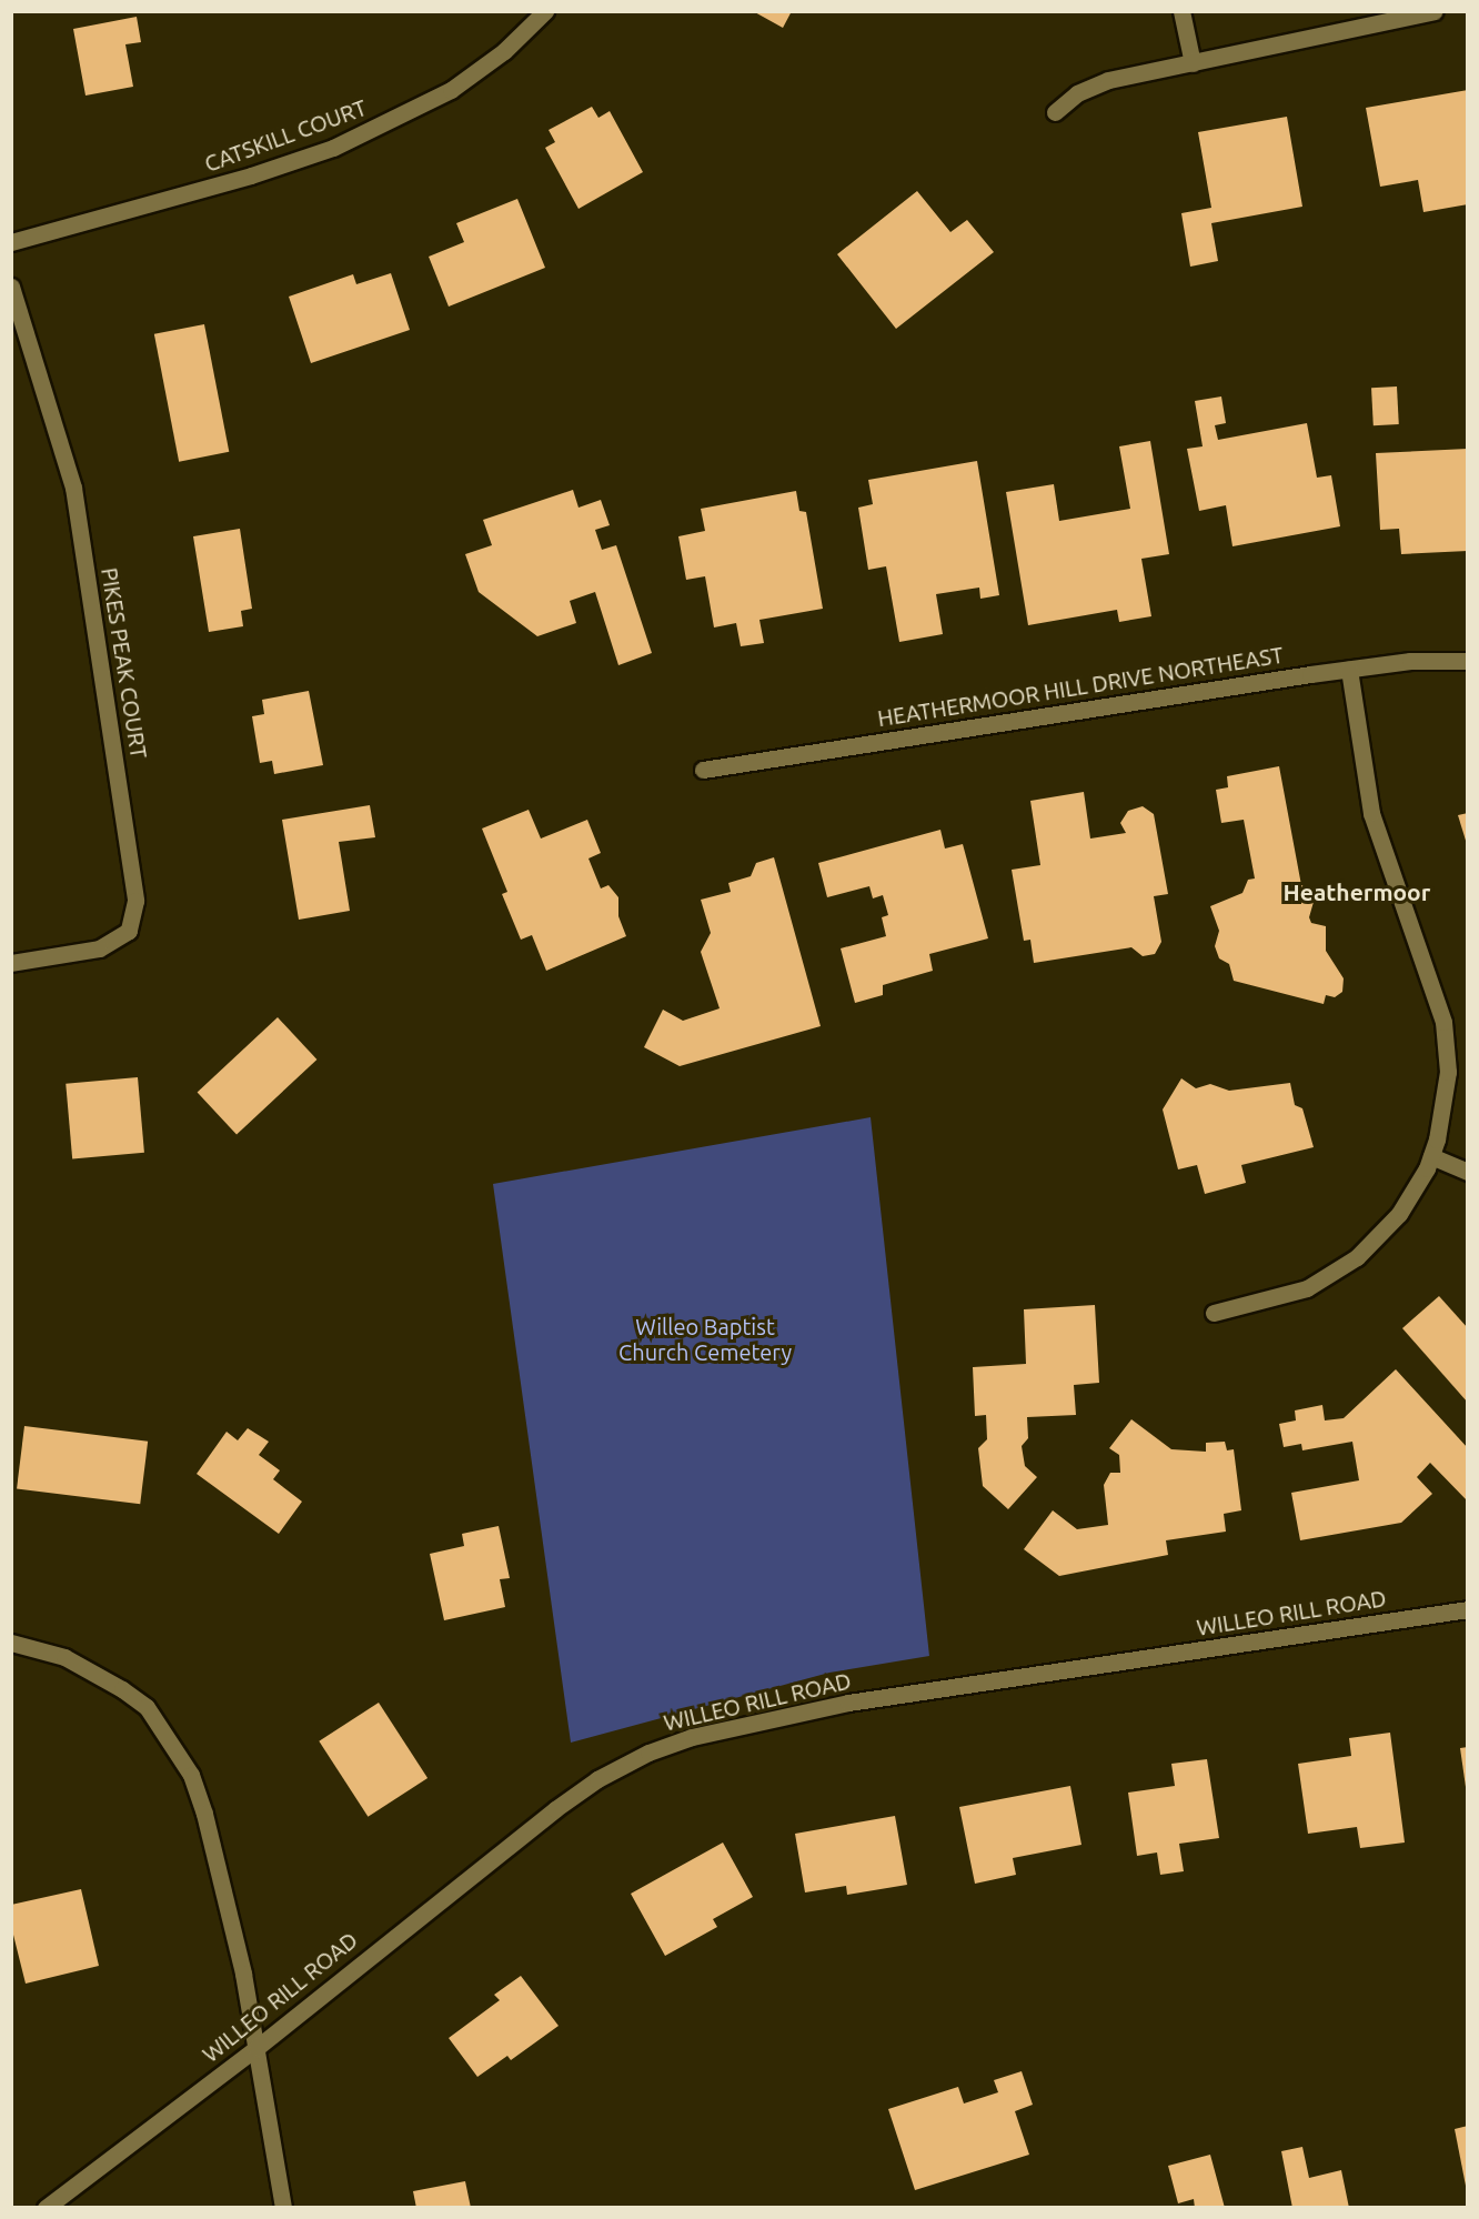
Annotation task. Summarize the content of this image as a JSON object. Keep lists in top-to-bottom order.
{
  "streets": {
    "street": [
      "CATSKILL COURT",
      "PIKES PEAK COURT",
      "HEATHERMOOR HILL DRIVE NORTHEAST",
      "WILLEO RILL ROAD"
    ]
  },
  "districts": ["Heathermoor"],
  "parks": ["Willeo Baptist Church Cemetery"]
}
